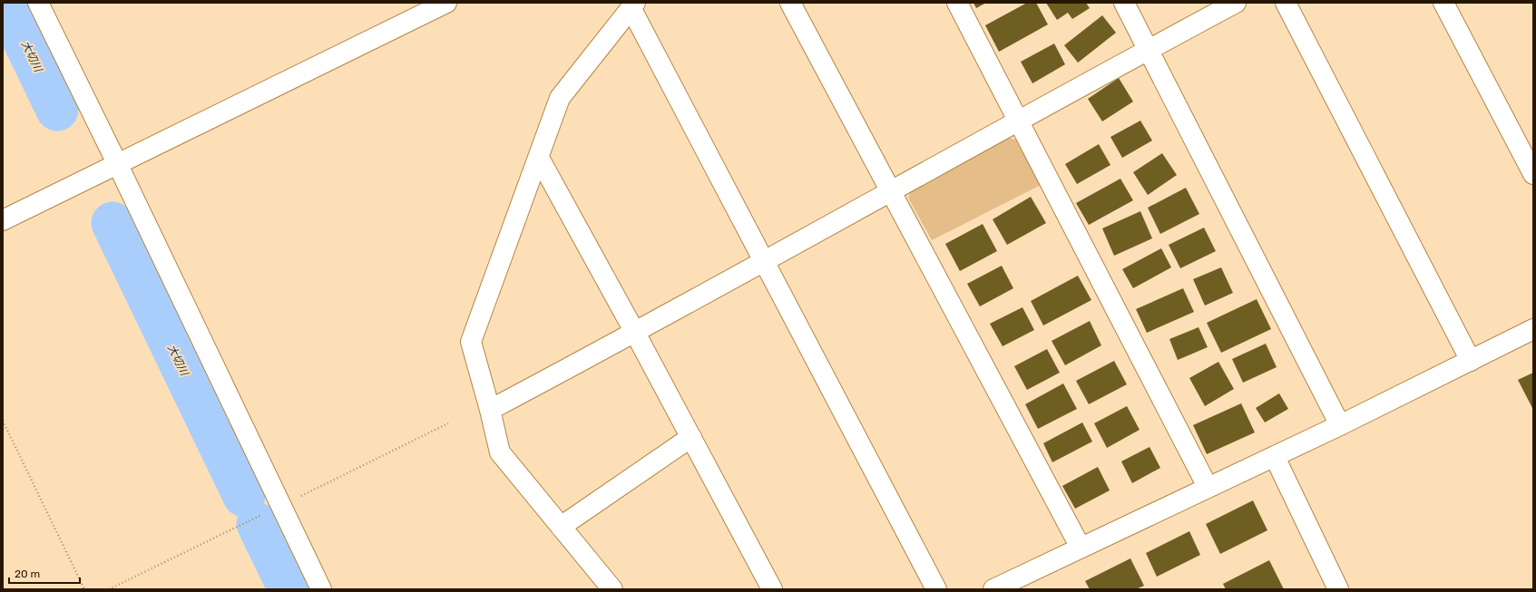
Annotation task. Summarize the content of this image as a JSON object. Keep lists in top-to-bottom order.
{
  "water": ["大切川"],
  "scale_bar": "20 m"
}
